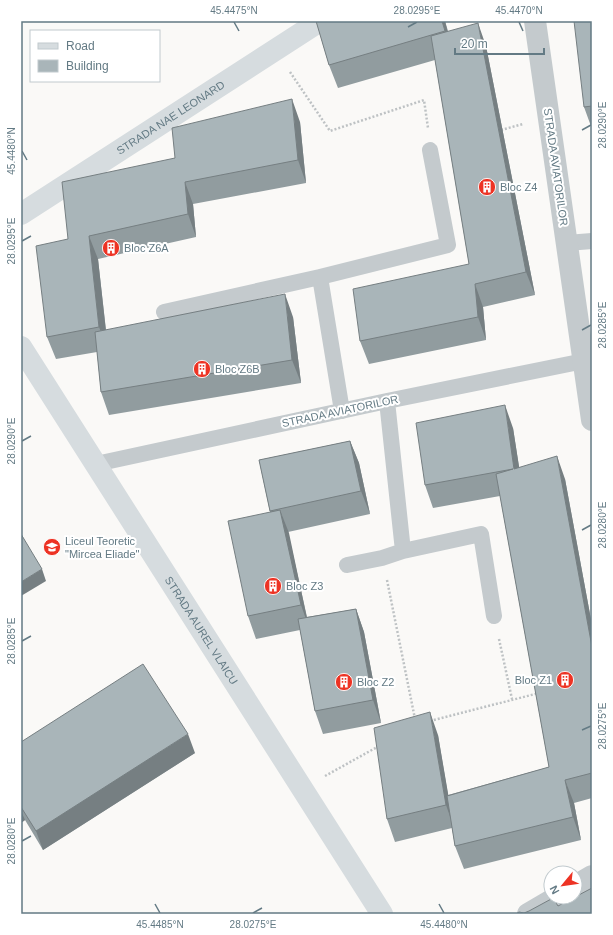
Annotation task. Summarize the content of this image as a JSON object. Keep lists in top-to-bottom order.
{
  "streets": {
    "main road": ["STRADA NAE LEONARD", "STRADA AUREL VLAICU"],
    "street": ["STRADA AVIATORILOR"]
  },
  "crossings": [
    ["STRADA AVIATORILOR", "STRADA AUREL VLAICU"]
  ],
  "places": {
    "building": [
      "Bloc Z4",
      "Bloc Z6A",
      "Bloc Z6B",
      "Bloc Z3",
      "Bloc Z1",
      "Bloc Z2"
    ],
    "school or university": ["Liceul Teoretic \"Mircea Eliade\""]
  },
  "legend": ["Road", "Building"],
  "scale_bar": "20 m",
  "north": "bottom left",
  "coordinates": [
    "45.4475°N",
    "28.0295°E",
    "45.4470°N",
    "28.0290°E",
    "45.4480°N",
    "28.0285°E",
    "28.0280°E",
    "28.0275°E",
    "45.4485°N"
  ]
}
